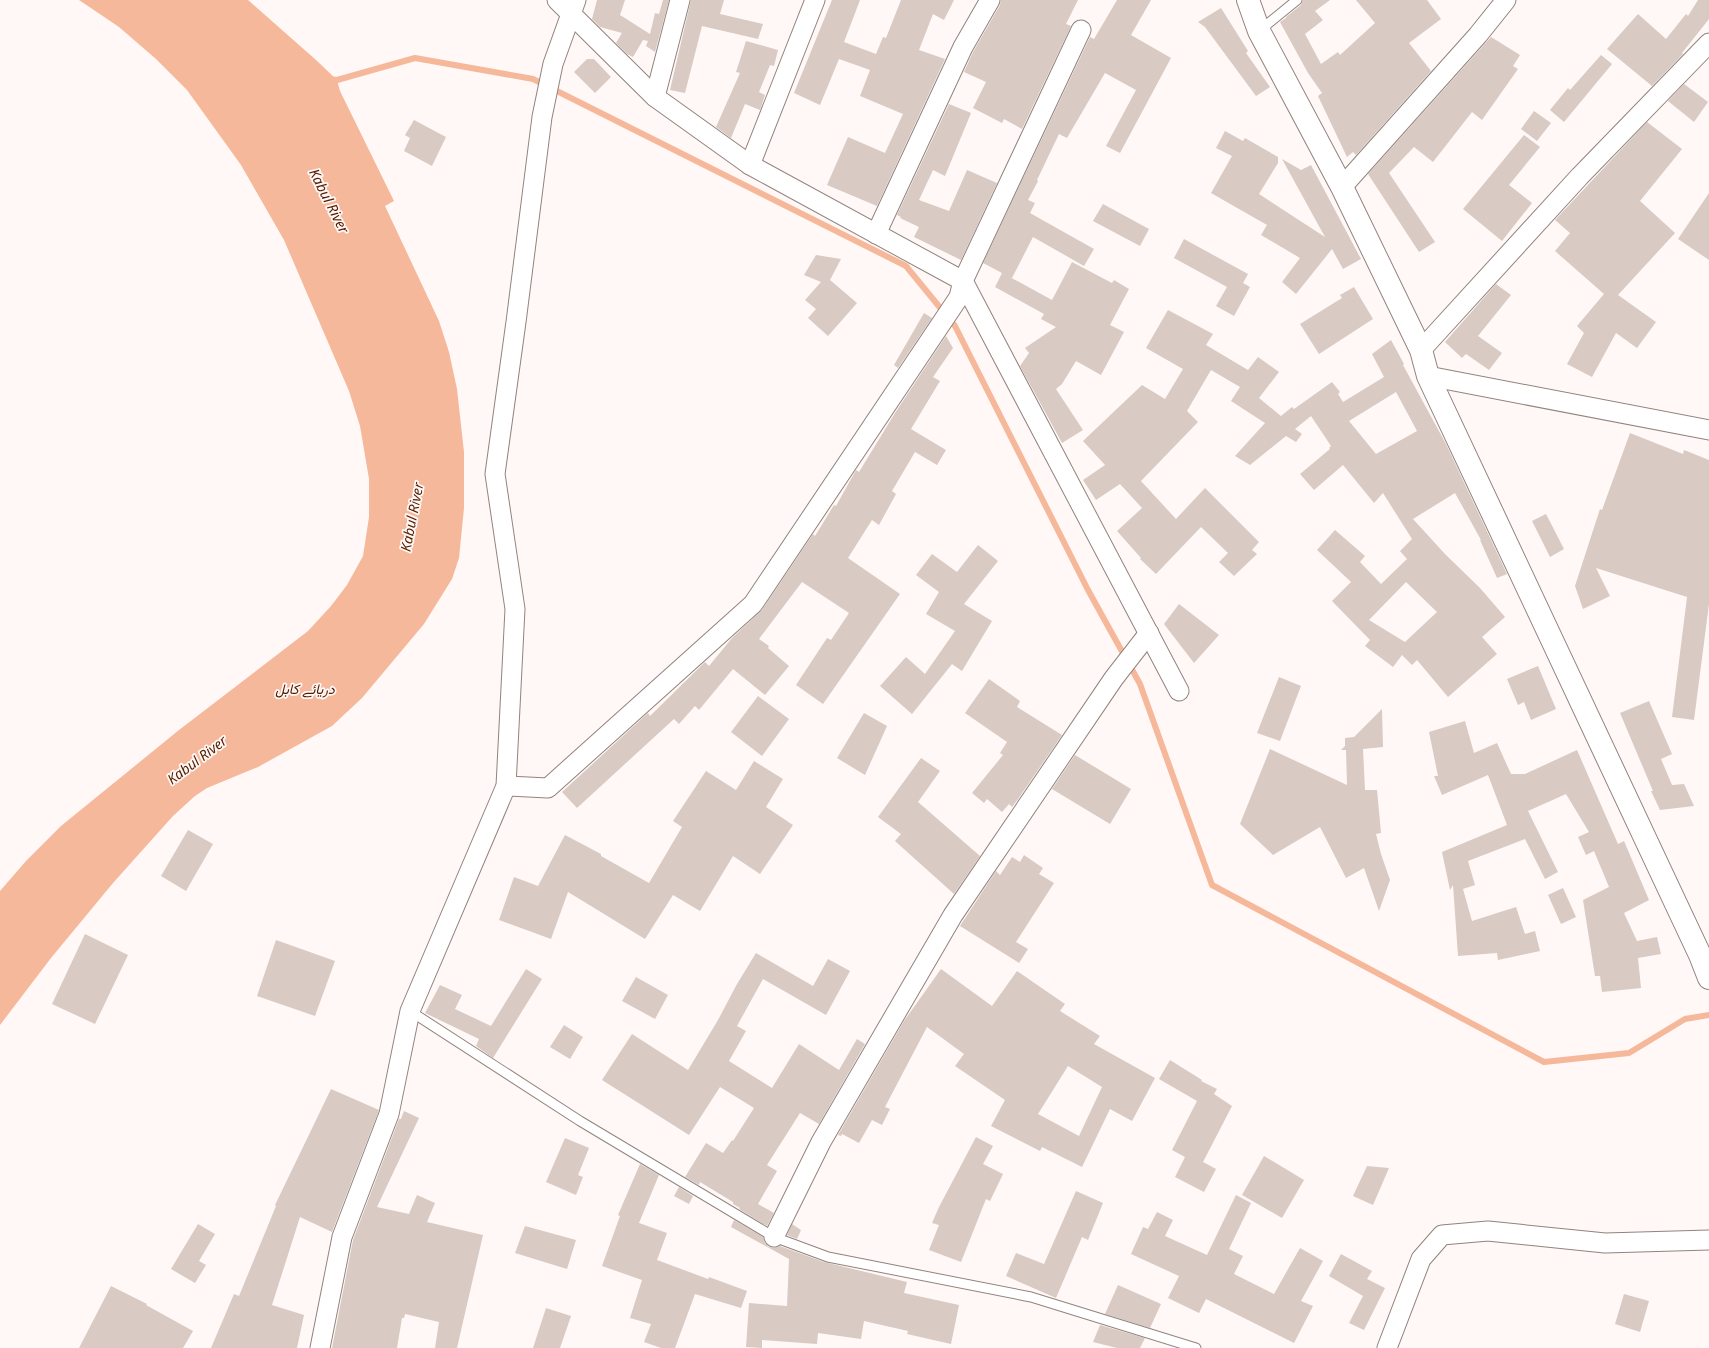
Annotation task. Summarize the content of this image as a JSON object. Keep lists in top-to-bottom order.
{
  "water": ["Kabul River", "دریائے کابل"]
}
